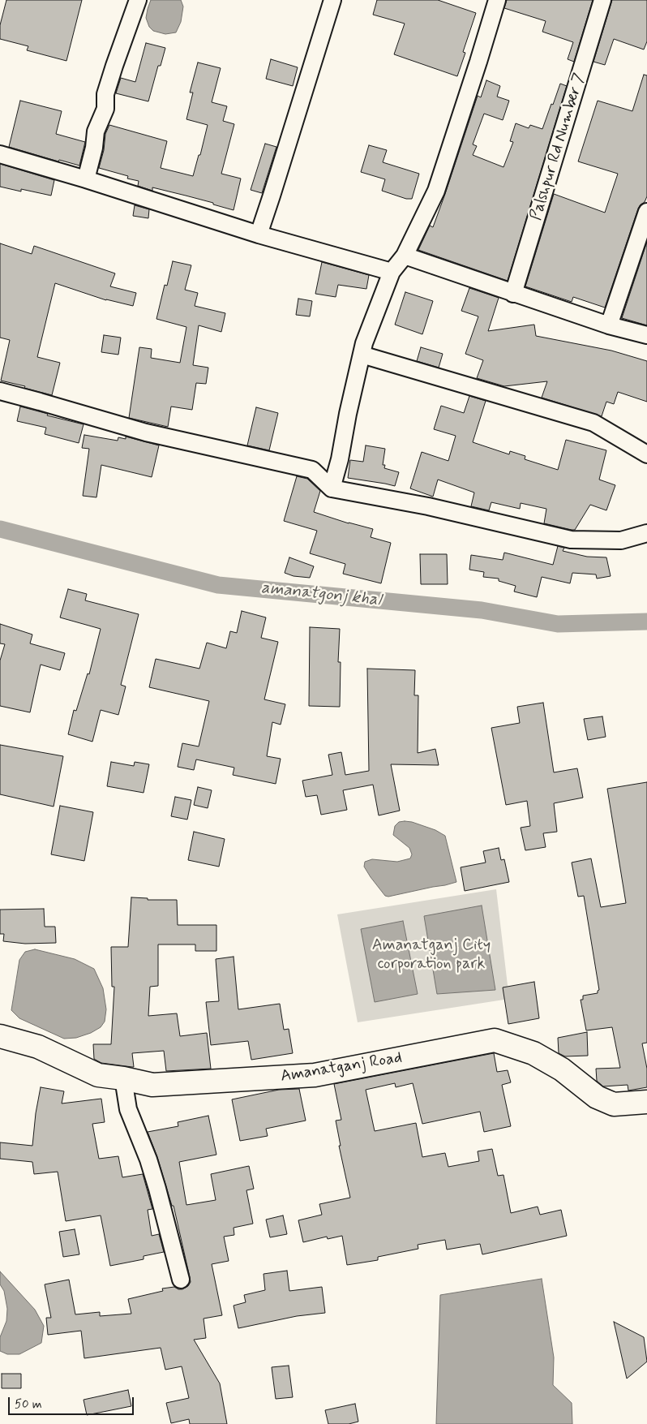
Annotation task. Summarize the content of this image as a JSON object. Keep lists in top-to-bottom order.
{
  "streets": {
    "main road": ["Amanatganj Road"],
    "street": ["Palshpur Rd Number 7"]
  },
  "water": ["amanatgonj khal"],
  "parks": ["Amanatganj City corporation park"],
  "scale_bar": "50 m"
}
